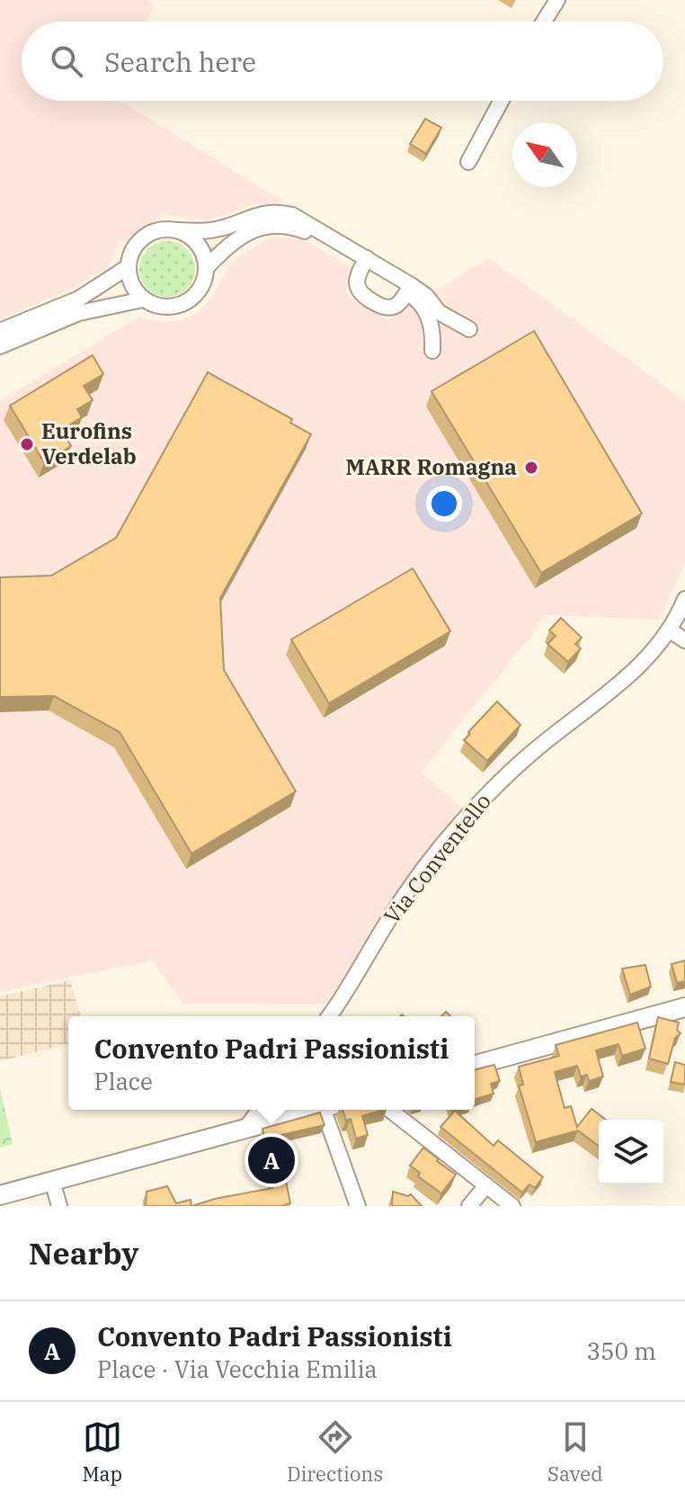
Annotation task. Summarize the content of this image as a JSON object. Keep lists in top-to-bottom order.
{
  "streets": {
    "street": ["Via Conventello"]
  },
  "places": ["Eurofins Verdelab", "MARR Romagna"],
  "north": "top left",
  "page": {
    "search": "Search here",
    "popup": ["Convento Padri Passionisti", "Place"],
    "pins": "A",
    "heading": "Nearby",
    "list": [
      {
        "mark": "A",
        "name": "Convento Padri Passionisti",
        "note": "Place · Via Vecchia Emilia",
        "value": "350 m"
      }
    ],
    "nav": ["Map", "Directions", "Saved"]
  }
}
